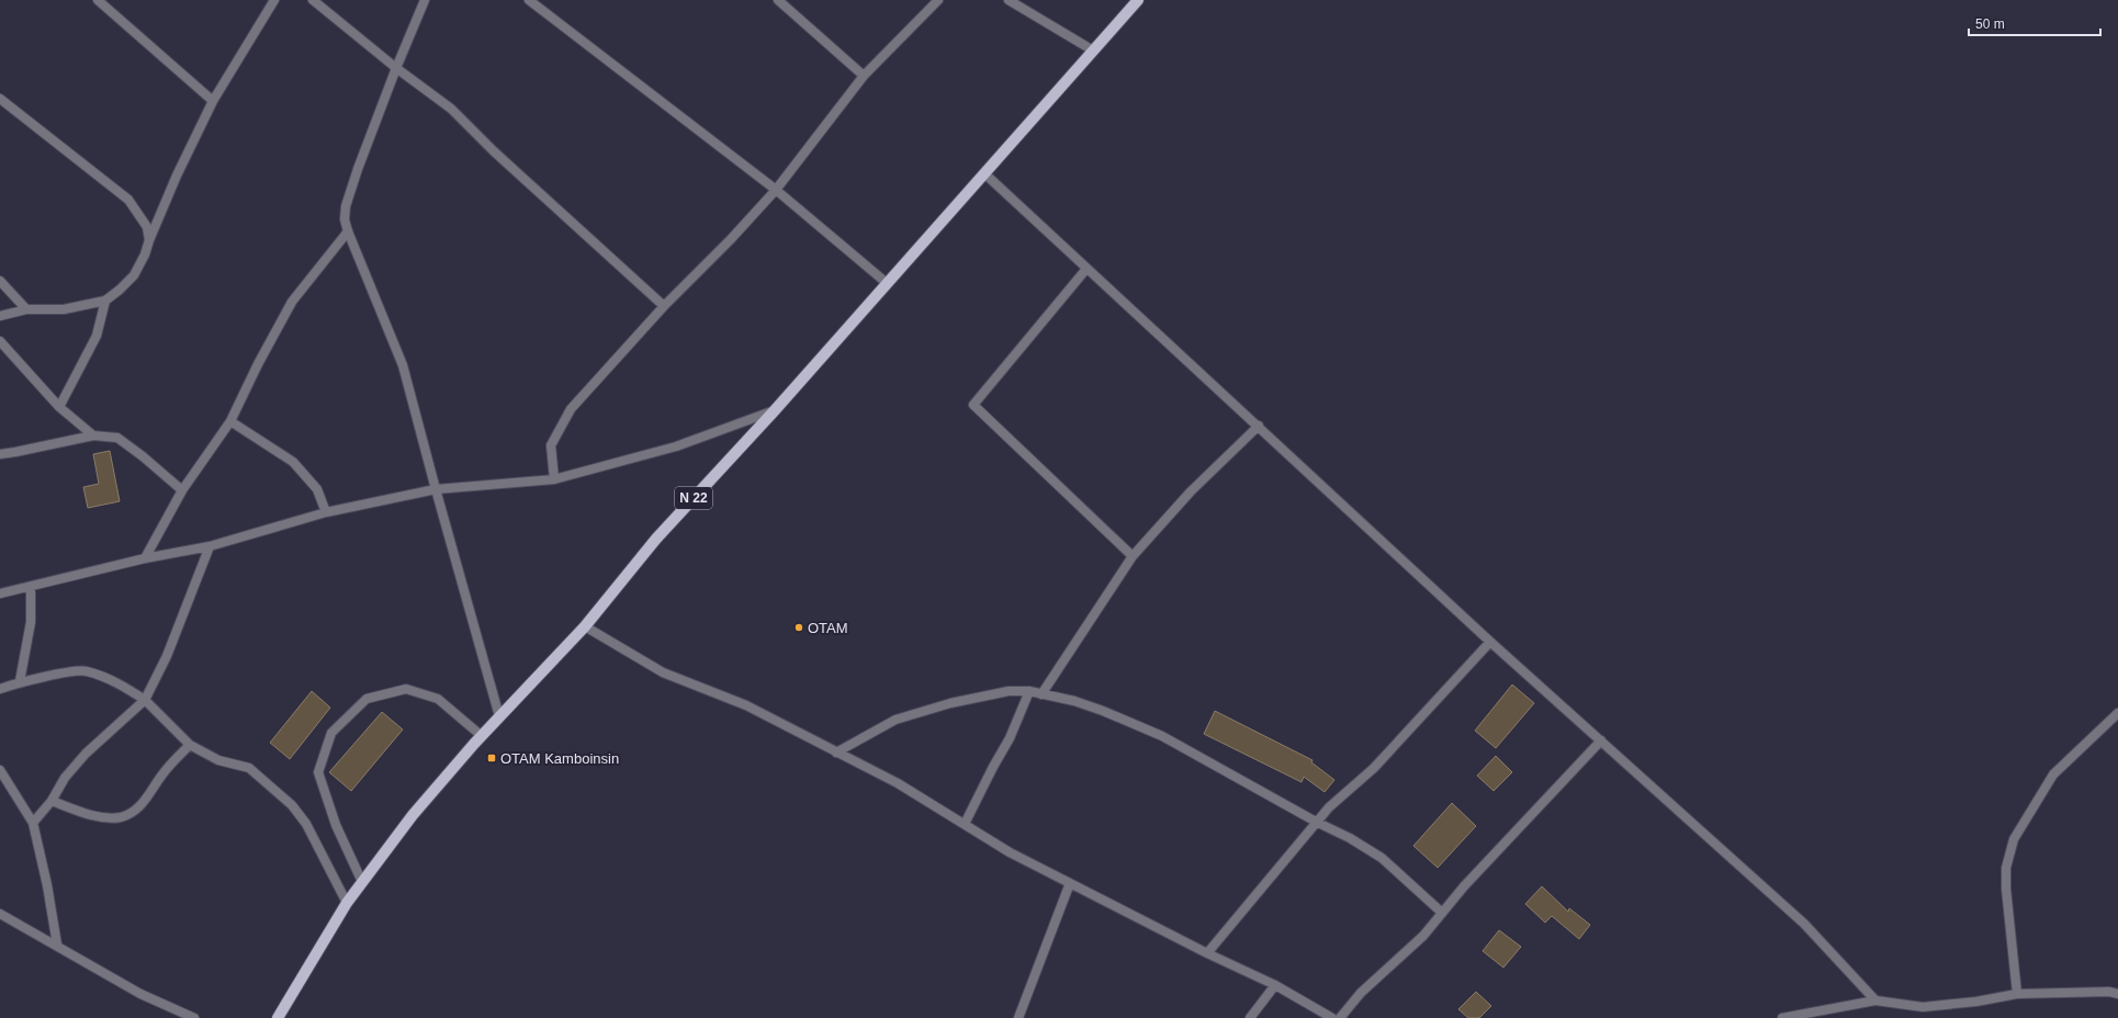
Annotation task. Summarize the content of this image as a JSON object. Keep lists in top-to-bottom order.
{
  "streets": {
    "main road": ["N 22"]
  },
  "places": {
    "other": ["OTAM"],
    "transit": ["OTAM Kamboinsin"]
  },
  "scale_bar": "50 m"
}
